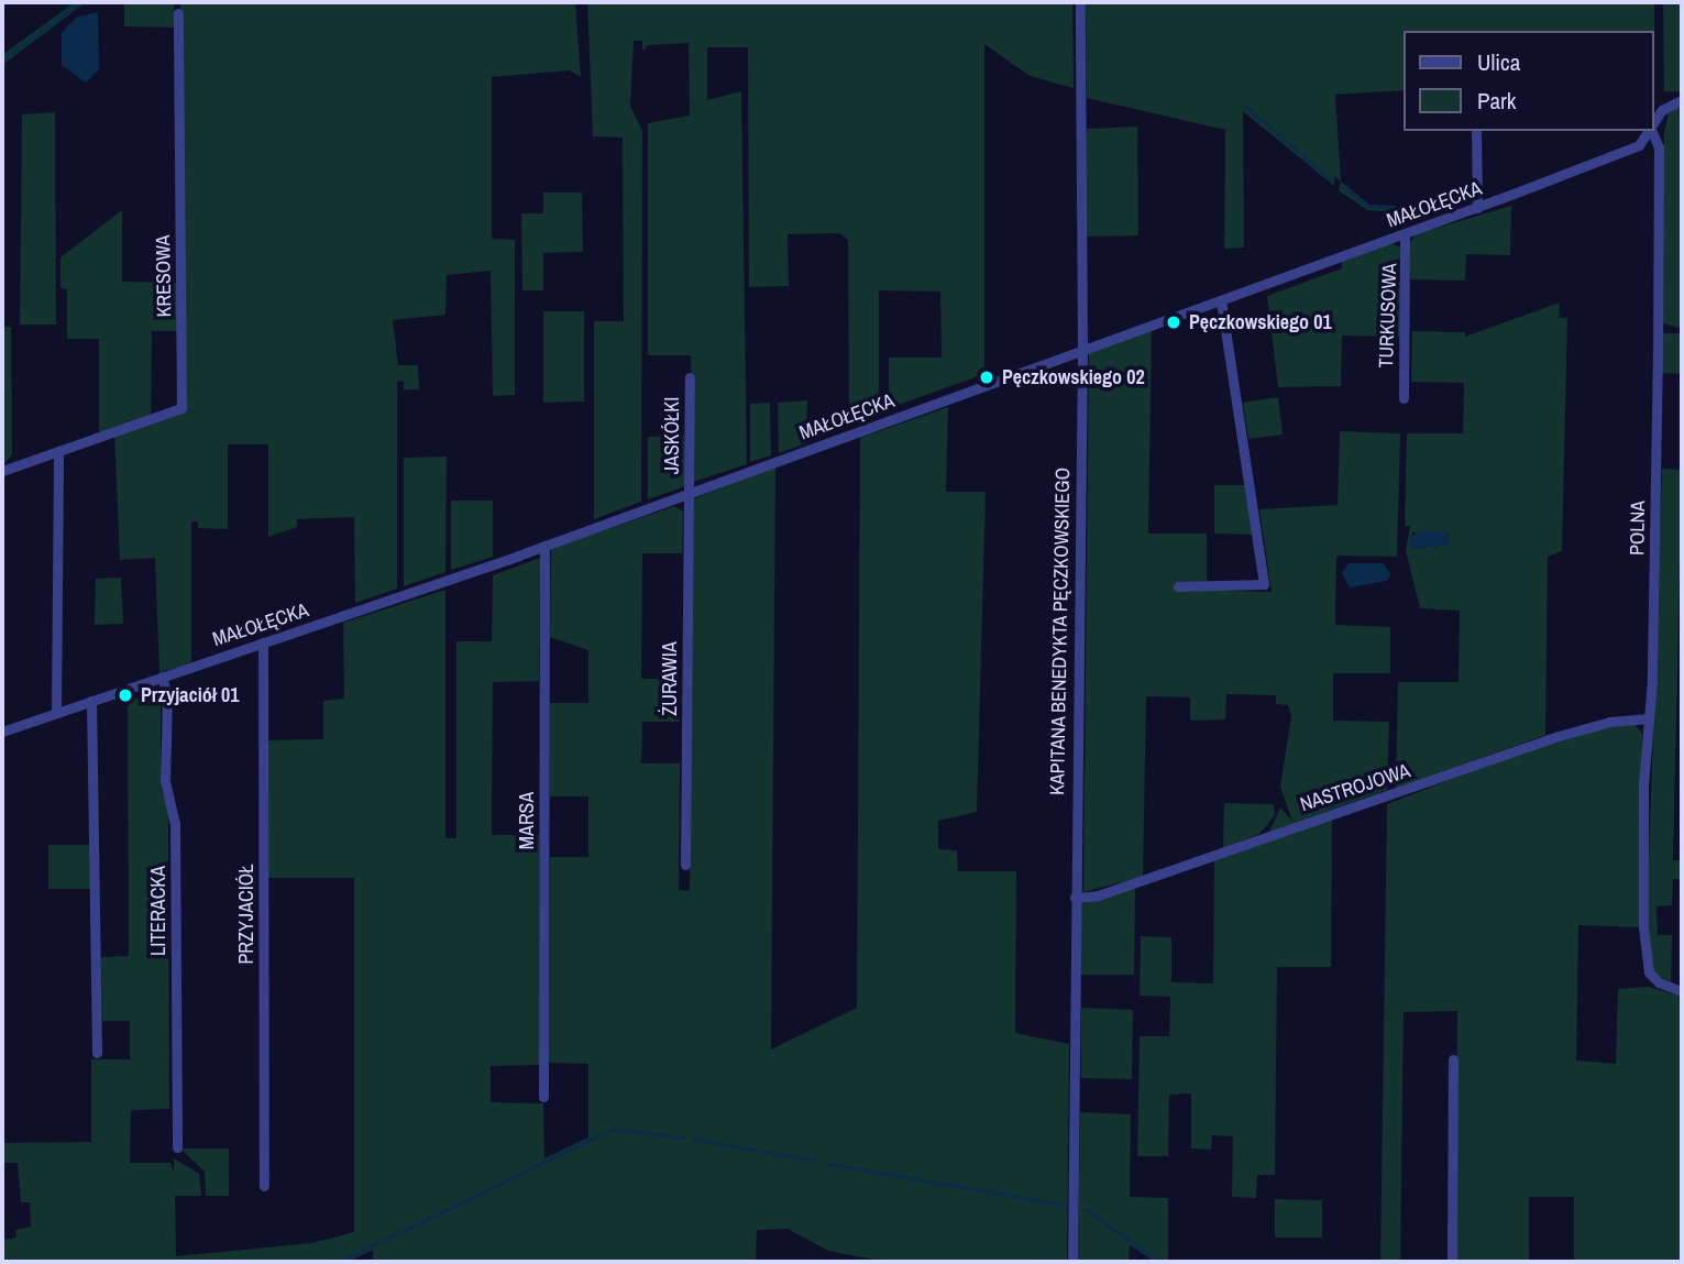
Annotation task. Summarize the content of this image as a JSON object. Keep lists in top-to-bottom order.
{
  "streets": {
    "street": [
      "MAŁOŁĘCKA",
      "KRESOWA",
      "TURKUSOWA",
      "JASKÓŁKI",
      "POLNA",
      "KAPITANA BENEDYKTA PĘCZKOWSKIEGO",
      "ŻURAWIA",
      "NASTROJOWA",
      "MARSA",
      "LITERACKA",
      "PRZYJACIÓŁ"
    ]
  },
  "crossings": [
    ["MAŁOŁĘCKA", "TURKUSOWA"],
    ["MAŁOŁĘCKA", "JASKÓŁKI"],
    ["MAŁOŁĘCKA", "POLNA"],
    ["MAŁOŁĘCKA", "KAPITANA BENEDYKTA PĘCZKOWSKIEGO"],
    ["MAŁOŁĘCKA", "ŻURAWIA"],
    ["MAŁOŁĘCKA", "MARSA"],
    ["MAŁOŁĘCKA", "LITERACKA"],
    ["MAŁOŁĘCKA", "PRZYJACIÓŁ"],
    ["JASKÓŁKI", "ŻURAWIA"],
    ["POLNA", "NASTROJOWA"],
    ["KAPITANA BENEDYKTA PĘCZKOWSKIEGO", "NASTROJOWA"]
  ],
  "places": ["Pęczkowskiego 01", "Pęczkowskiego 02", "Przyjaciół 01"],
  "legend": ["Ulica", "Park"]
}
